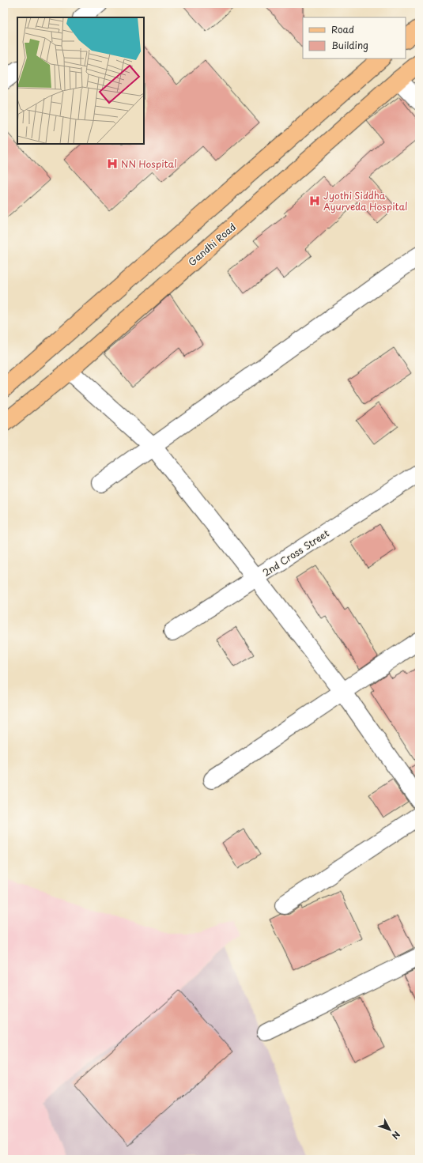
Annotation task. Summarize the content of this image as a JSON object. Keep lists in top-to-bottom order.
{
  "streets": {
    "main road": ["Gandhi Road"],
    "street": ["2nd Cross Street"]
  },
  "places": {
    "hospital": ["NN Hospital", "Jyothi Siddha Ayurveda Hospital"]
  },
  "legend": ["Road", "Building"],
  "north": "bottom right"
}
